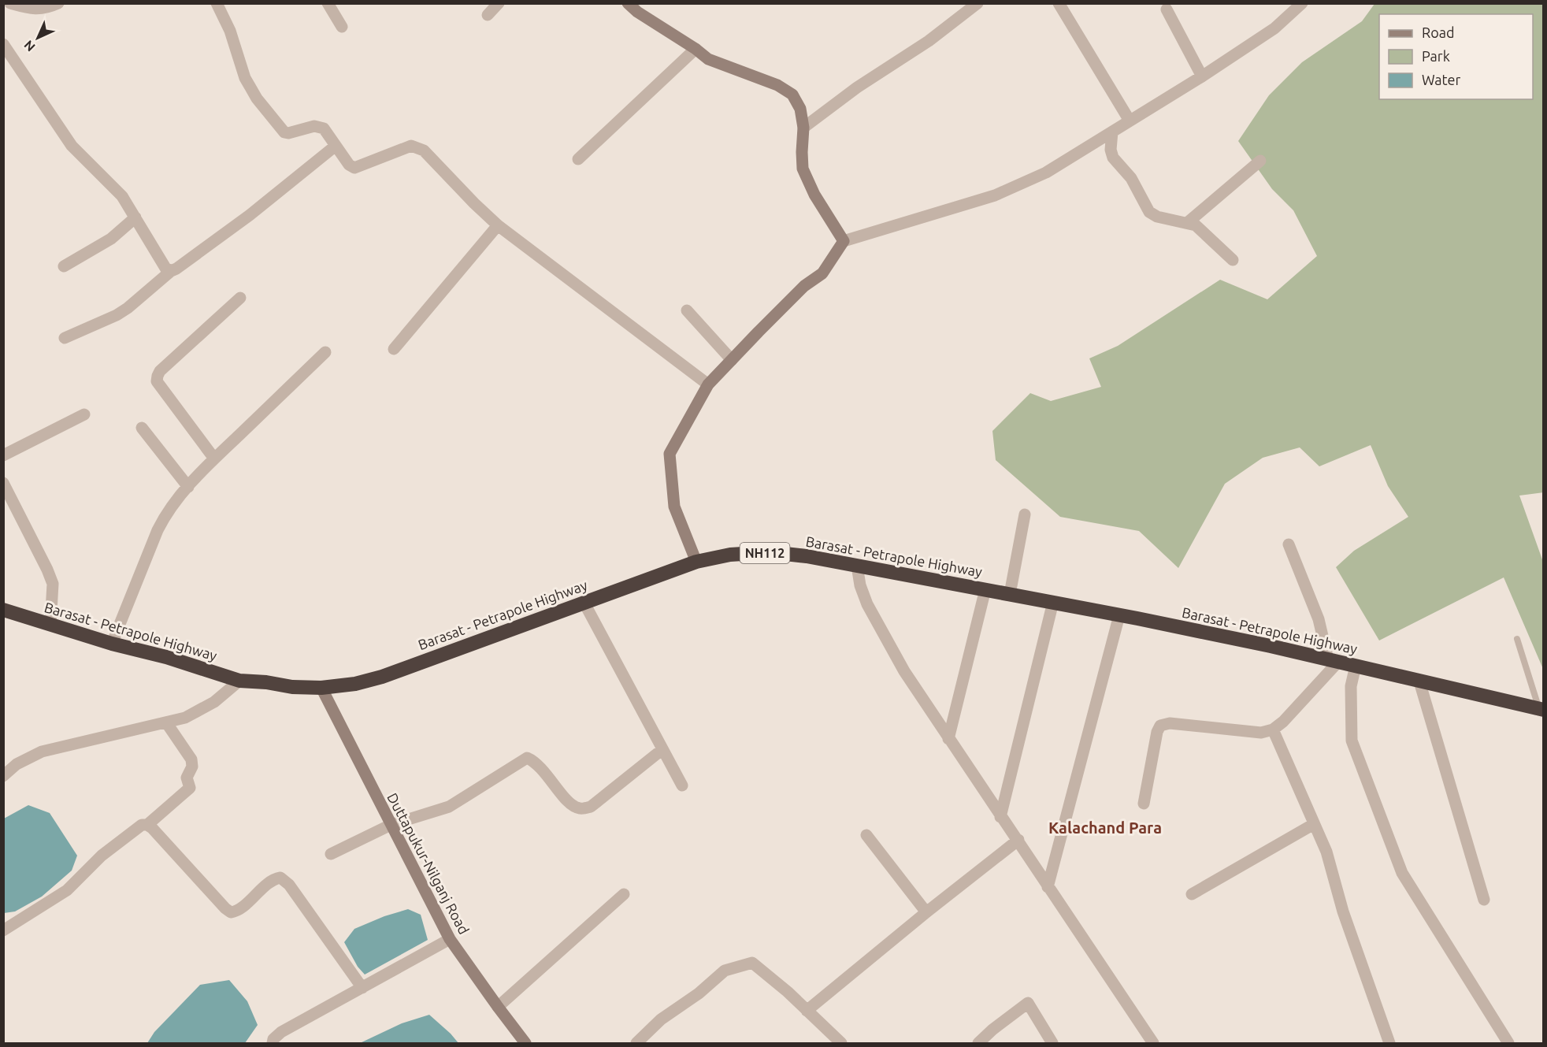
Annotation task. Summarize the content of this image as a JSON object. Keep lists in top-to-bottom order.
{
  "streets": {
    "highway": ["NH112", "Barasat - Petrapole Highway"],
    "street": ["Duttapukur-Nilganj Road"]
  },
  "crossings": [
    ["Barasat - Petrapole Highway", "Duttapukur-Nilganj Road"]
  ],
  "districts": ["Kalachand Para"],
  "legend": ["Road", "Park", "Water"],
  "north": "bottom left"
}
